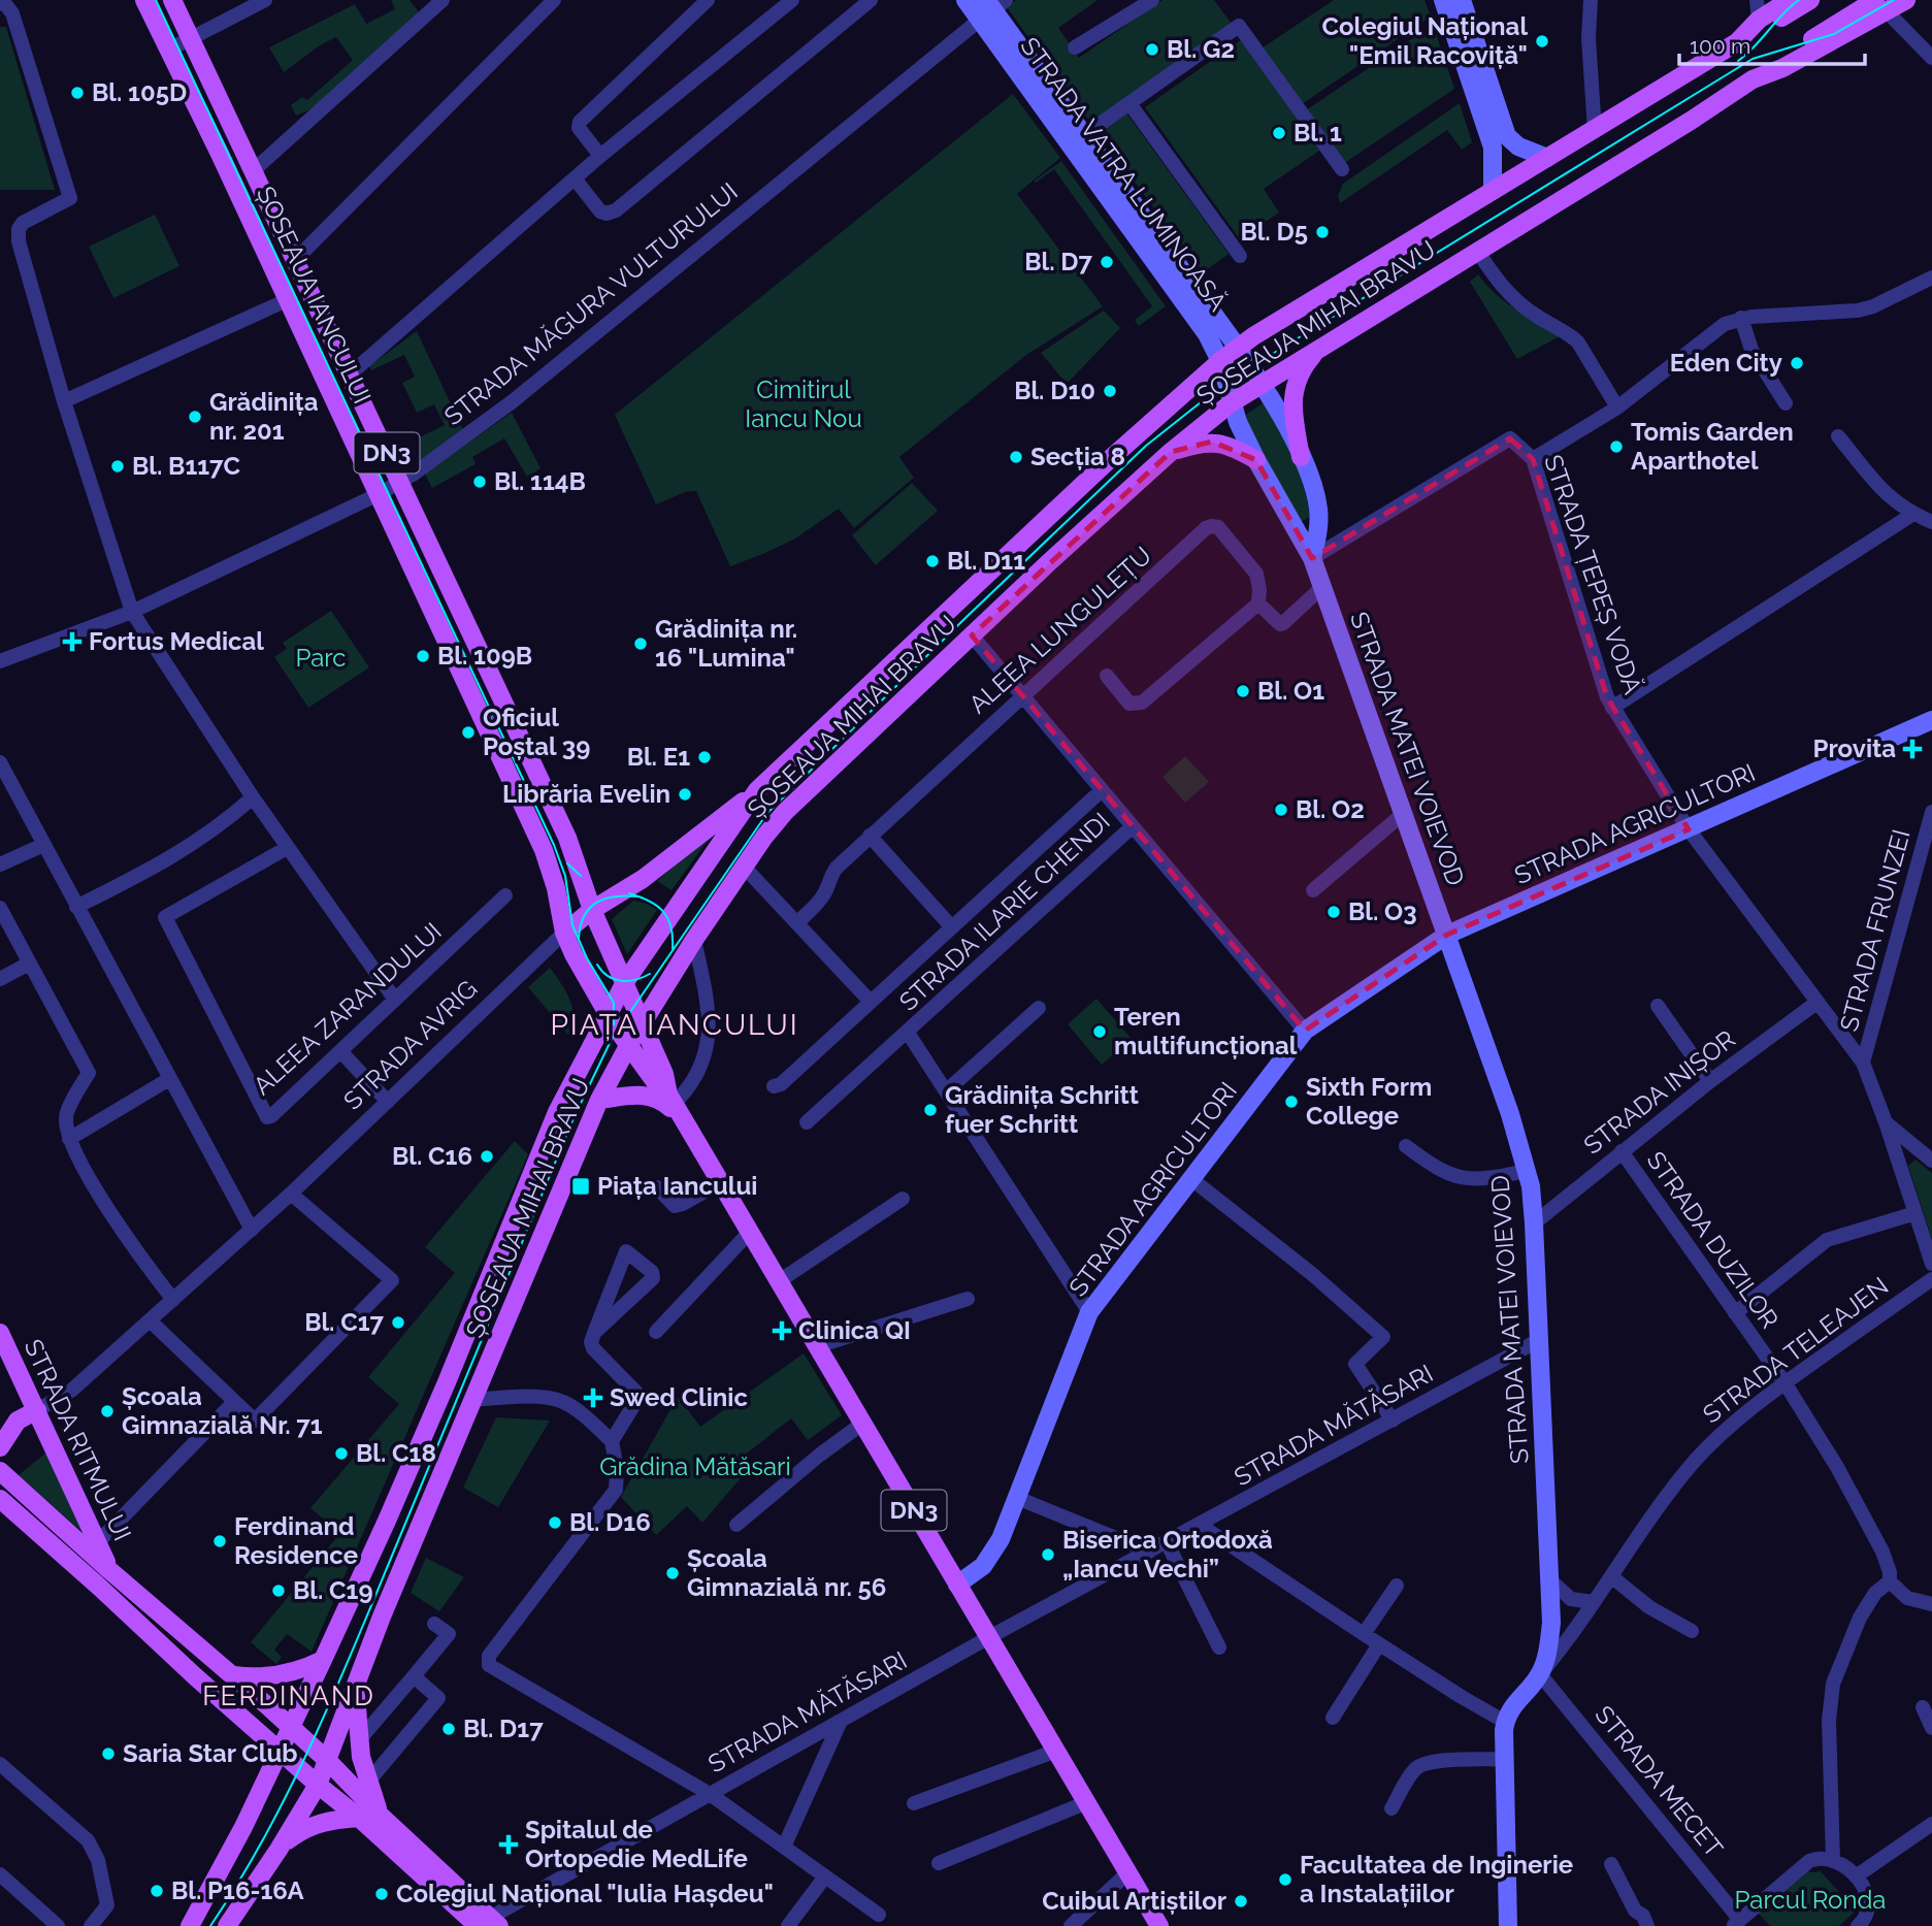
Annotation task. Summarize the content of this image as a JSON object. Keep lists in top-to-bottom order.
{
  "streets": {
    "main road": [
      "ȘOSEAUA IANCULUI",
      "ȘOSEAUA MIHAI BRAVU",
      "DN3",
      "STRADA AVRIG",
      "STRADA RITMULUI"
    ],
    "street": [
      "STRADA VATRA LUMINOASĂ",
      "STRADA MĂGURA VULTURULUI",
      "STRADA ȚEPEȘ VODĂ",
      "ALEEA LUNGULEȚU",
      "STRADA MATEI VOIEVOD",
      "STRADA AGRICULTORI",
      "STRADA ILARIE CHENDI",
      "STRADA FRUNZEI",
      "ALEEA ZARANDULUI",
      "STRADA INIȘOR",
      "STRADA DUZILOR",
      "STRADA TELEAJEN",
      "STRADA MĂTĂSARI",
      "STRADA MECET"
    ]
  },
  "crossings": [
    ["STRADA VATRA LUMINOASĂ", "STRADA MĂGURA VULTURULUI"],
    ["STRADA VATRA LUMINOASĂ", "ȘOSEAUA MIHAI BRAVU"],
    ["STRADA VATRA LUMINOASĂ", "STRADA MATEI VOIEVOD"],
    ["ȘOSEAUA IANCULUI", "STRADA MĂGURA VULTURULUI"],
    ["ȘOSEAUA IANCULUI", "DN3"],
    ["ȘOSEAUA IANCULUI", "STRADA AVRIG"],
    ["ȘOSEAUA MIHAI BRAVU", "DN3"],
    ["ȘOSEAUA MIHAI BRAVU", "STRADA MATEI VOIEVOD"],
    ["DN3", "STRADA AGRICULTORI"],
    ["DN3", "STRADA AVRIG"],
    ["DN3", "STRADA MĂTĂSARI"],
    ["STRADA ȚEPEȘ VODĂ", "STRADA MATEI VOIEVOD"],
    ["STRADA ȚEPEȘ VODĂ", "STRADA AGRICULTORI"],
    ["STRADA ȚEPEȘ VODĂ", "STRADA FRUNZEI"],
    ["STRADA ȚEPEȘ VODĂ", "STRADA INIȘOR"],
    ["STRADA MATEI VOIEVOD", "STRADA AGRICULTORI"],
    ["STRADA MATEI VOIEVOD", "STRADA INIȘOR"],
    ["STRADA MATEI VOIEVOD", "STRADA TELEAJEN"],
    ["STRADA MATEI VOIEVOD", "STRADA MĂTĂSARI"],
    ["STRADA MATEI VOIEVOD", "STRADA MECET"],
    ["STRADA AGRICULTORI", "STRADA ILARIE CHENDI"],
    ["STRADA AVRIG", "STRADA RITMULUI"],
    ["STRADA INIȘOR", "STRADA DUZILOR"],
    ["STRADA DUZILOR", "STRADA TELEAJEN"],
    ["STRADA TELEAJEN", "STRADA MECET"]
  ],
  "districts": ["PIAȚA IANCULUI", "FERDINAND"],
  "parks": [
    "Cimitirul Iancu Nou",
    "Parc",
    "Grădina Mătăsari",
    "Parcul Ronda"
  ],
  "places": {
    "other": [
      "Colegiul Național \"Emil Racoviță\"",
      "Bl. G2",
      "Bl. 105D",
      "Bl. 1",
      "Bl. D5",
      "Bl. D7",
      "Eden City",
      "Bl. D10",
      "Grădinița nr. 201",
      "Tomis Garden Aparthotel",
      "Secția 8",
      "Bl. B117C",
      "Bl. 114B",
      "Bl. D11",
      "Grădinița nr. 16 \"Lumina\"",
      "Bl. 109B",
      "Bl. O1",
      "Oficiul Poștal 39",
      "Bl. E1",
      "Librăria Evelin",
      "Bl. O2",
      "Bl. O3",
      "Teren multifuncțional",
      "Sixth Form College",
      "Grădinița Schritt fuer Schritt",
      "Bl. C16",
      "Bl. C17",
      "Școala Gimnazială Nr. 71",
      "Bl. C18",
      "Bl. D16",
      "Ferdinand Residence",
      "Biserica Ortodoxă „Iancu Vechi”",
      "Școala Gimnazială nr. 56",
      "Bl. C19",
      "Bl. D17",
      "Saria Star Club",
      "Facultatea de Inginerie a Instalațiilor",
      "Bl. P16-16A",
      "Colegiul Național \"Iulia Hașdeu\"",
      "Cuibul Artiștilor"
    ],
    "health": [
      "Fortus Medical",
      "Provita",
      "Clinica QI",
      "Swed Clinic",
      "Spitalul de Ortopedie MedLife"
    ],
    "transit": ["Piața Iancului"]
  },
  "scale_bar": "100 m"
}
